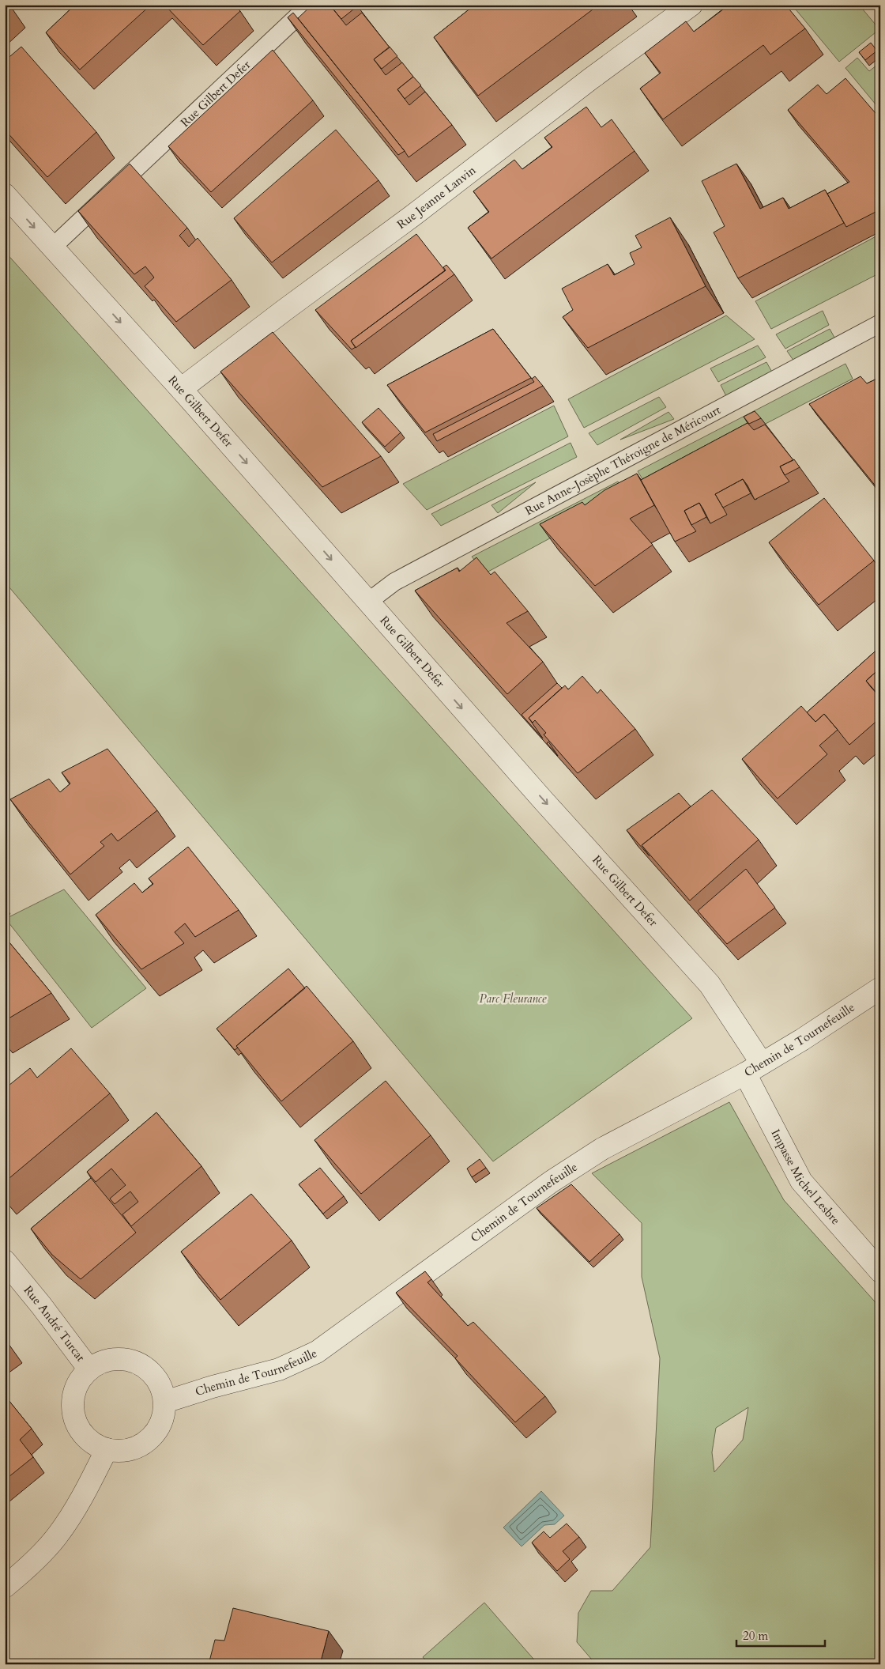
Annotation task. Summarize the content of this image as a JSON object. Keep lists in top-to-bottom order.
{
  "streets": {
    "street": [
      "Rue Gilbert Defer",
      "Rue Jeanne Lanvin",
      "Rue Anne-Josèphe Théroigne de Méricourt",
      "Chemin de Tournefeuille",
      "Impasse Michel Lesbre",
      "Rue André Turcat"
    ]
  },
  "crossings": [
    ["Rue Gilbert Defer", "Rue Jeanne Lanvin"],
    ["Rue Gilbert Defer", "Rue Anne-Josèphe Théroigne de Méricourt"],
    ["Rue Gilbert Defer", "Chemin de Tournefeuille"],
    ["Rue Gilbert Defer", "Impasse Michel Lesbre"],
    ["Chemin de Tournefeuille", "Impasse Michel Lesbre"],
    ["Chemin de Tournefeuille", "Rue André Turcat"]
  ],
  "one_way": ["Rue Gilbert Defer"],
  "parks": ["Parc Fleurance"],
  "scale_bar": "20 m"
}
